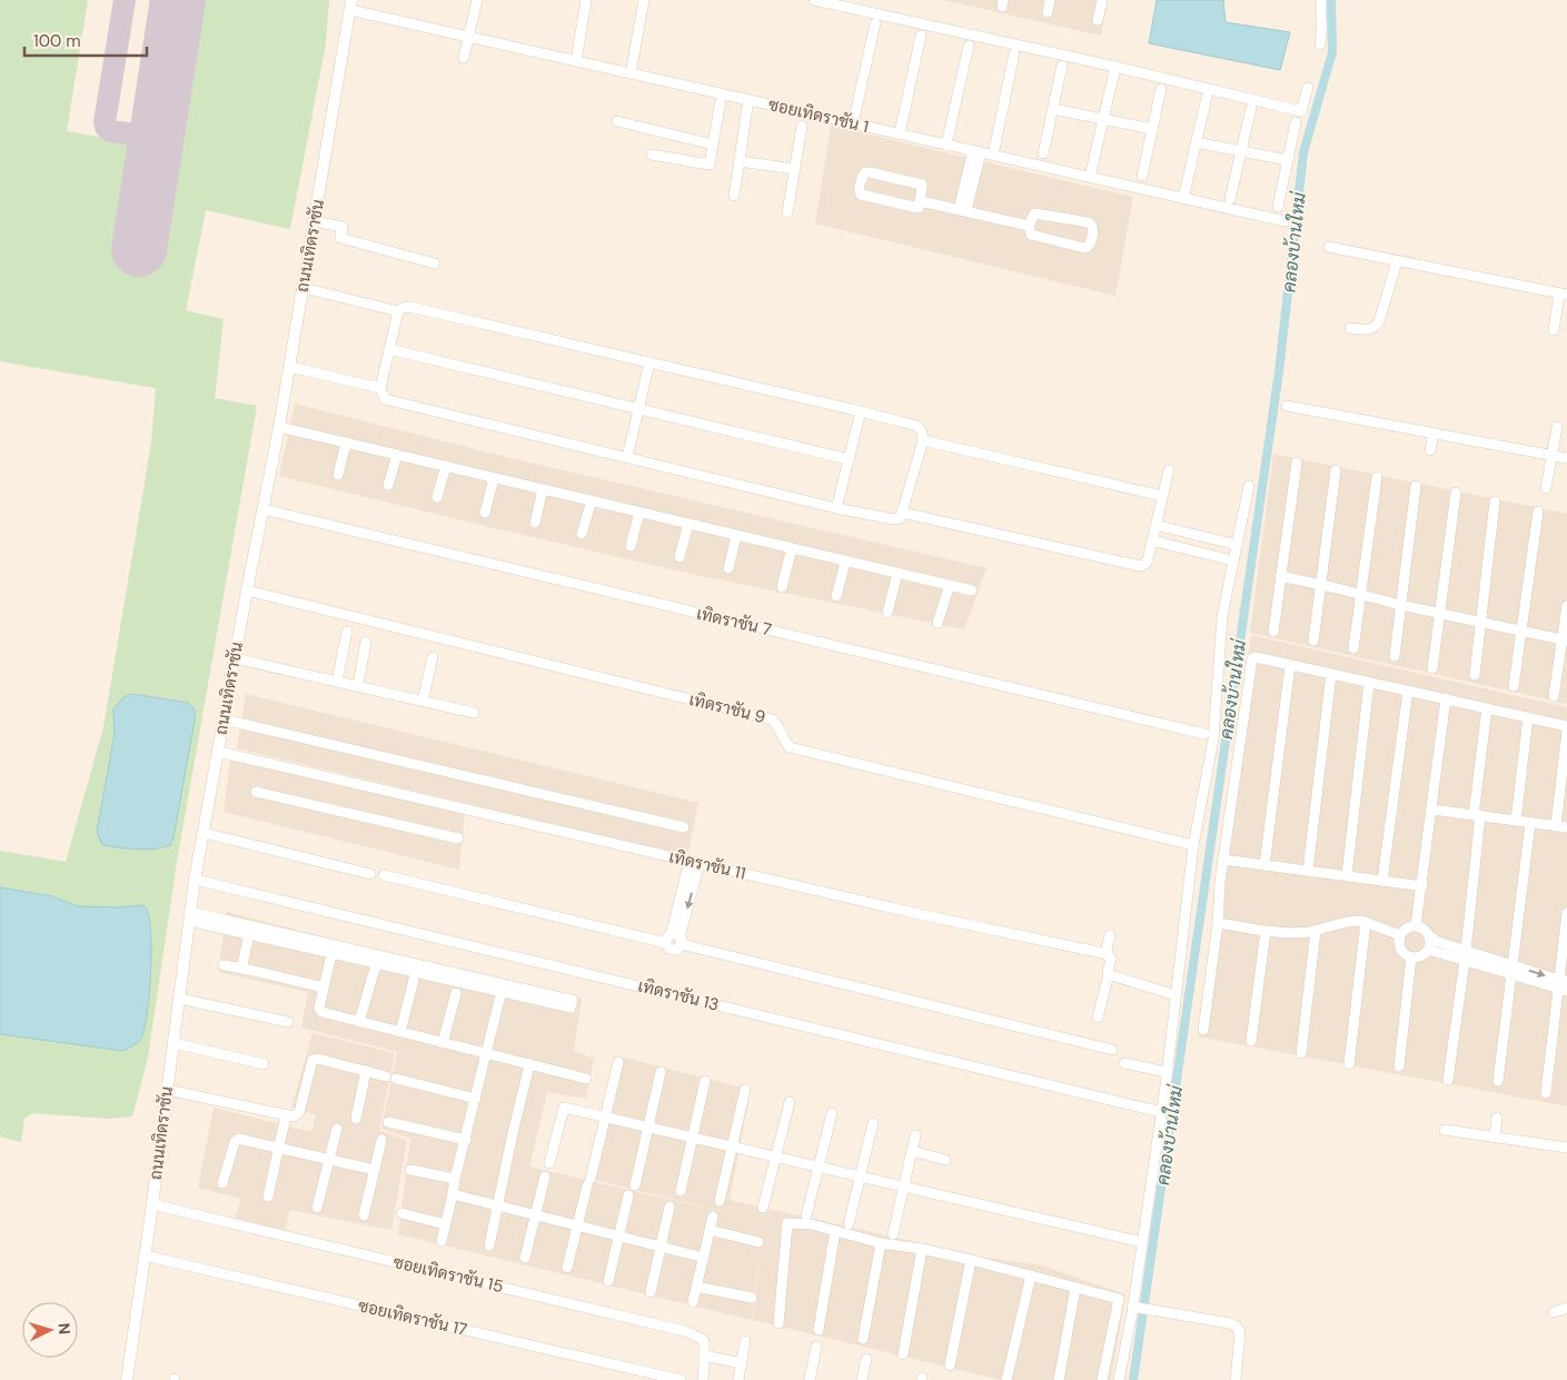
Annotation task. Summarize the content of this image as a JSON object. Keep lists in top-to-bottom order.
{
  "streets": {
    "street": [
      "ซอยเทิดราชัน 1",
      "ถนนเทิดราชัน",
      "เทิดราชัน 7",
      "เทิดราชัน 9",
      "เทิดราชัน 11",
      "เทิดราชัน 13",
      "ซอยเทิดราชัน 15",
      "ซอยเทิดราชัน 17"
    ]
  },
  "crossings": [
    ["ซอยเทิดราชัน 1", "ถนนเทิดราชัน"],
    ["ถนนเทิดราชัน", "เทิดราชัน 7"],
    ["ถนนเทิดราชัน", "เทิดราชัน 9"],
    ["ถนนเทิดราชัน", "เทิดราชัน 11"],
    ["ถนนเทิดราชัน", "เทิดราชัน 13"],
    ["ถนนเทิดราชัน", "ซอยเทิดราชัน 15"],
    ["ถนนเทิดราชัน", "ซอยเทิดราชัน 17"]
  ],
  "water": ["คลองบ้านใหม่"],
  "scale_bar": "100 m",
  "north": "right"
}
